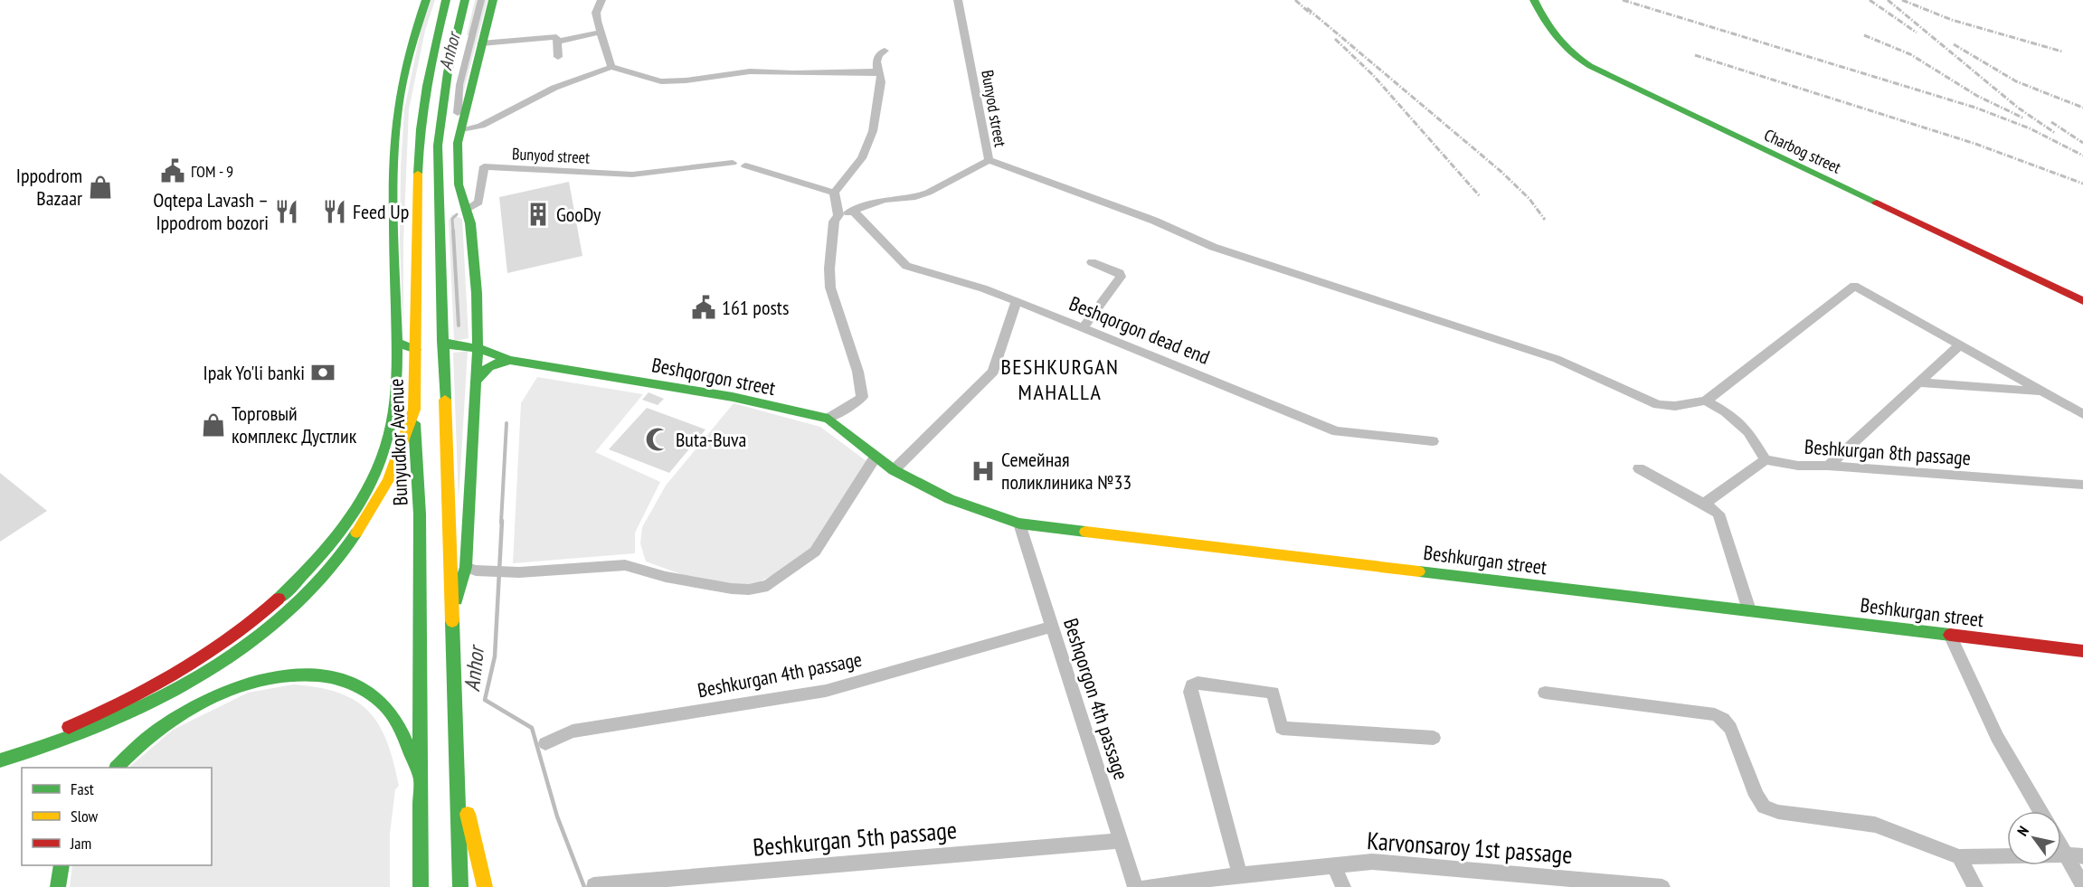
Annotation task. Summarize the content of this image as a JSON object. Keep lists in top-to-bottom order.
{
  "streets": {
    "main road": [
      "Charbog street",
      "Beshqorgon street",
      "Bunyudkor Avenue",
      "Beshkurgan street"
    ],
    "street": [
      "Bunyod street",
      "Beshqorgon dead end",
      "Beshkurgan 8th passage",
      "Beshkurgan 4th passage",
      "Beshqorgon 4th passage",
      "Beshkurgan 5th passage",
      "Karvonsaroy 1st passage"
    ]
  },
  "crossings": [
    ["Bunyod street", "Beshqorgon dead end"],
    ["Beshqorgon street", "Beshkurgan street"],
    ["Beshkurgan street", "Beshqorgon 4th passage"],
    ["Beshkurgan 4th passage", "Beshqorgon 4th passage"],
    ["Beshqorgon 4th passage", "Beshkurgan 5th passage"]
  ],
  "districts": ["BESHKURGAN MAHALLA"],
  "water": ["Anhor"],
  "places": {
    "public building": ["ГОМ - 9", "161 posts"],
    "shop": ["Ippodrom Bazaar", "Торговый комплекс Дустлик"],
    "restaurant": ["Oqtepa Lavash – Ippodrom bozori", "Feed Up"],
    "building": ["GooDy"],
    "bank": ["Ipak Yo'li banki"],
    "mosque": ["Buta-Buva"],
    "hospital": ["Семейная поликлиника №33"]
  },
  "legend": ["Fast", "Slow", "Jam"],
  "north": "top left"
}
